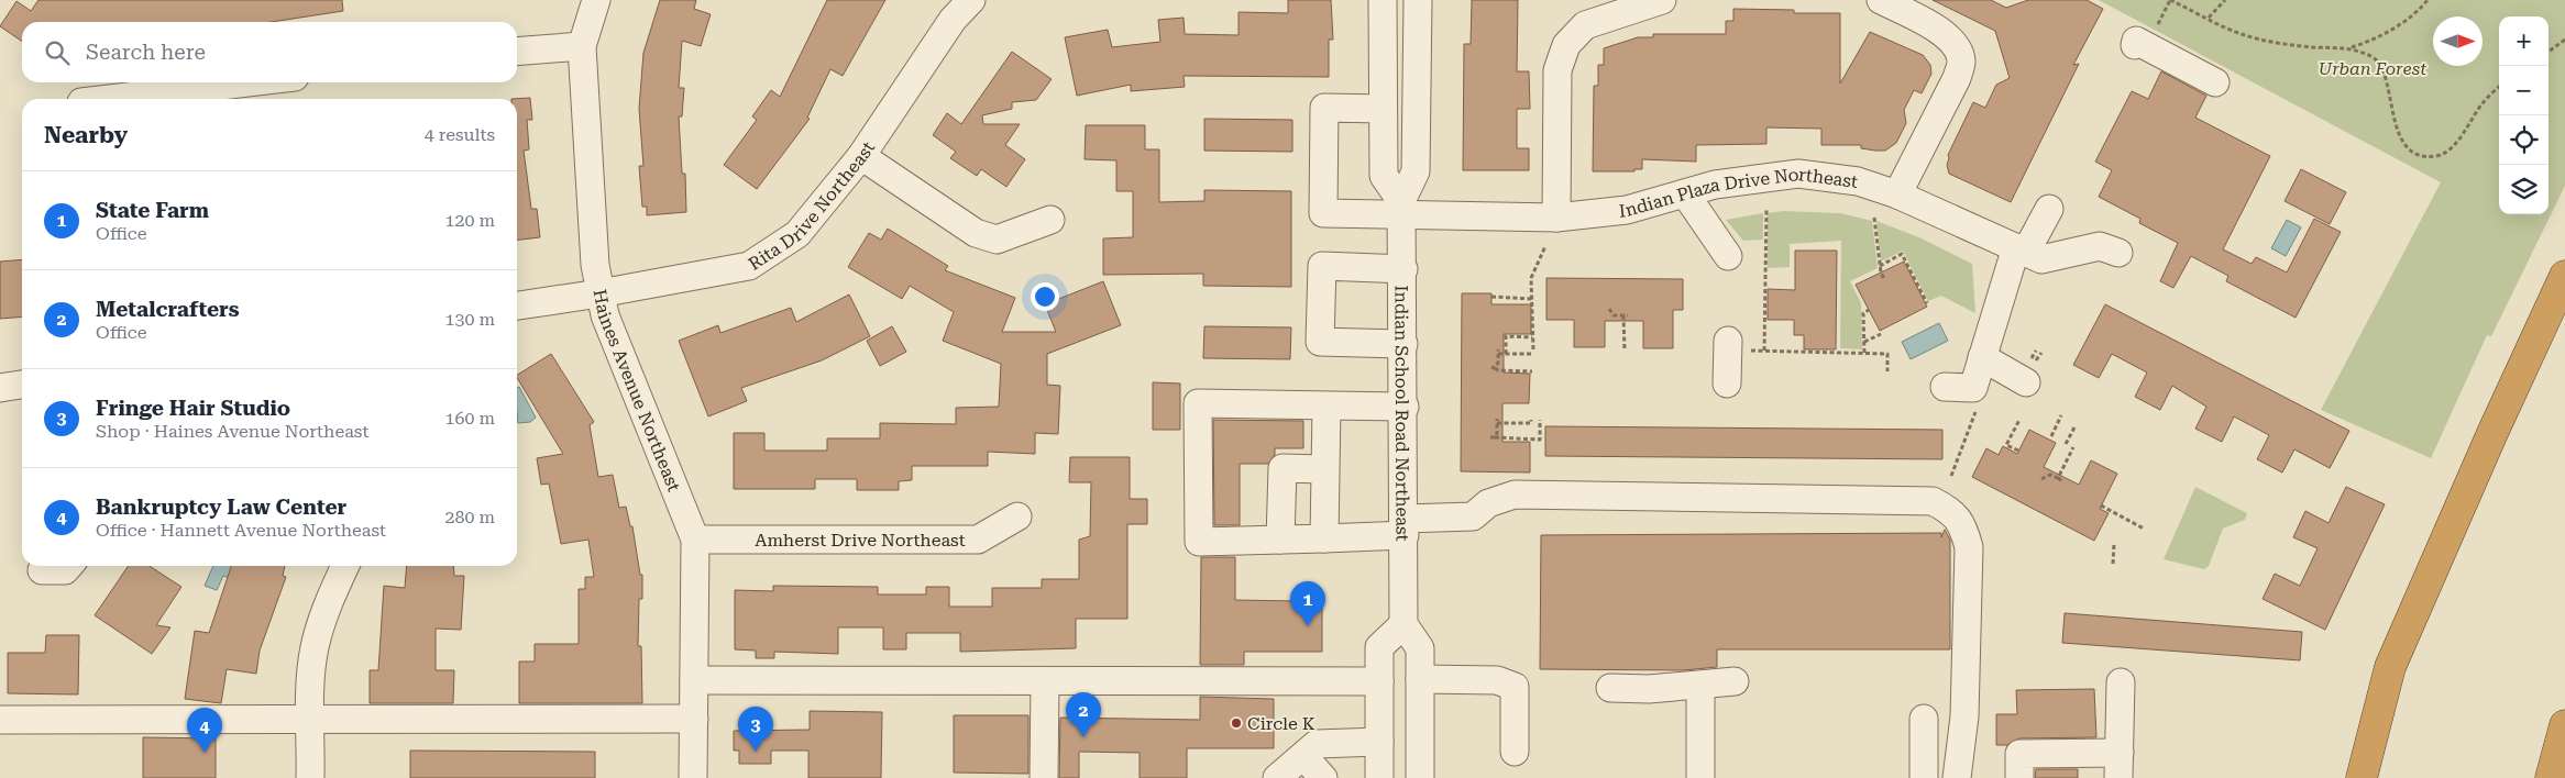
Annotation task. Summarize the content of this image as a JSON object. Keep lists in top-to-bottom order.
{
  "streets": {
    "street": [
      "Indian Plaza Drive Northeast",
      "Rita Drive Northeast",
      "Haines Avenue Northeast",
      "Indian School Road Northeast",
      "Amherst Drive Northeast"
    ]
  },
  "crossings": [
    ["Indian Plaza Drive Northeast", "Indian School Road Northeast"],
    ["Rita Drive Northeast", "Haines Avenue Northeast"],
    ["Haines Avenue Northeast", "Amherst Drive Northeast"]
  ],
  "parks": ["Urban Forest"],
  "places": ["Circle K"],
  "north": "right",
  "page": {
    "map_buttons": ["+", "−"],
    "search": "Search here",
    "heading": ["Nearby", "4 results"],
    "list": [
      {
        "mark": "1",
        "name": "State Farm",
        "note": "Office",
        "value": "120 m"
      },
      {
        "mark": "2",
        "name": "Metalcrafters",
        "note": "Office",
        "value": "130 m"
      },
      {
        "mark": "3",
        "name": "Fringe Hair Studio",
        "note": "Shop · Haines Avenue Northeast",
        "value": "160 m"
      },
      {
        "mark": "4",
        "name": "Bankruptcy Law Center",
        "note": "Office · Hannett Avenue Northeast",
        "value": "280 m"
      }
    ],
    "pins": [
      "1",
      "2",
      "3",
      "4"
    ]
  }
}
